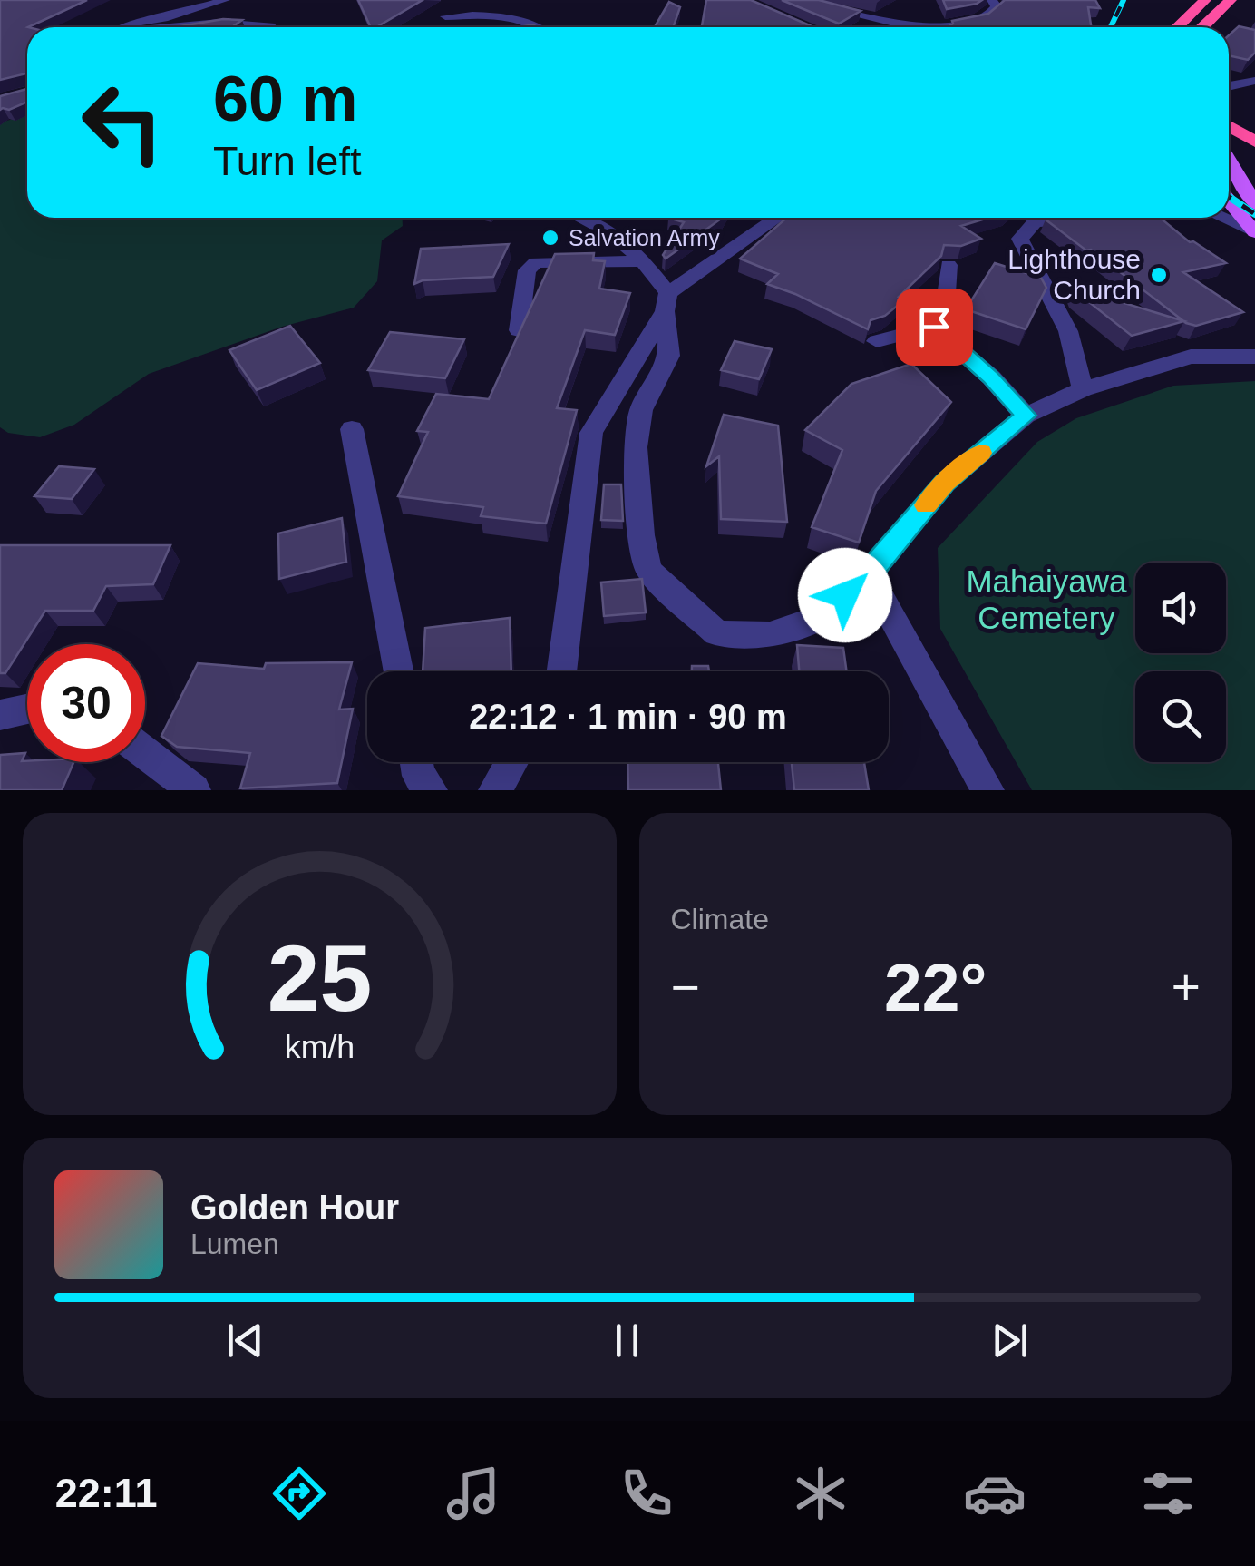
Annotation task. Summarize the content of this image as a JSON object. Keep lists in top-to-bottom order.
{
  "parks": ["Mahaiyawa Cemetery"],
  "places": ["Salvation Army", "Lighthouse Church"],
  "page": {
    "turn": ["60 m", "Turn left"],
    "limit": "30",
    "trip": "22:12 · 1 min · 90 m",
    "tile": "Climate",
    "heat": ["−", "22°", "+"],
    "song": ["Golden Hour", "Lumen"],
    "tabs": "22:11",
    "gauge": ["25", "km/h"]
  }
}
